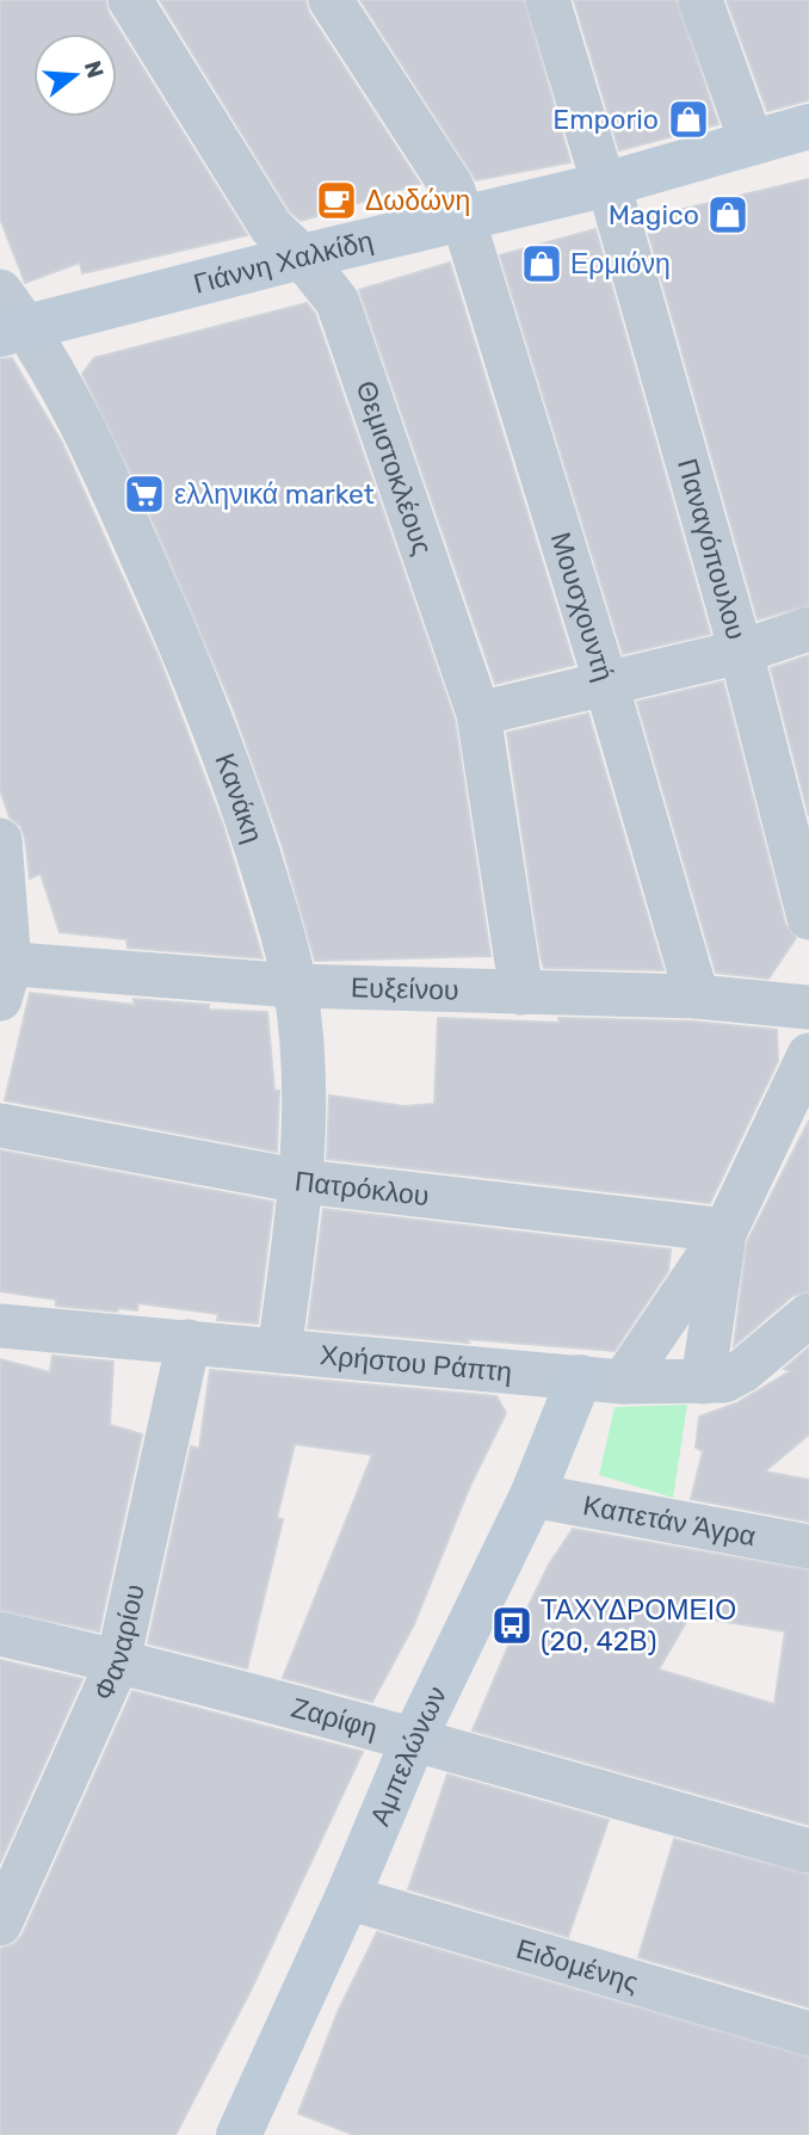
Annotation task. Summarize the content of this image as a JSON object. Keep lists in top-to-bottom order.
{
  "streets": {
    "street": [
      "Γιάννη Χαλκίδη",
      "Θεμιστοκλέους",
      "Παναγόπουλου",
      "Μουσχουντή",
      "Κανάκη",
      "Ευξείνου",
      "Πατρόκλου",
      "Χρήστου Ράπτη",
      "Καπετάν Άγρα",
      "Φαναρίου",
      "Ζαρίφη",
      "Αμπελώνων",
      "Ειδομένης"
    ]
  },
  "crossings": [
    ["Γιάννη Χαλκίδη", "Θεμιστοκλέους"],
    ["Γιάννη Χαλκίδη", "Παναγόπουλου"],
    ["Γιάννη Χαλκίδη", "Μουσχουντή"],
    ["Γιάννη Χαλκίδη", "Κανάκη"],
    ["Θεμιστοκλέους", "Ευξείνου"],
    ["Μουσχουντή", "Ευξείνου"],
    ["Κανάκη", "Ευξείνου"],
    ["Κανάκη", "Πατρόκλου"],
    ["Κανάκη", "Χρήστου Ράπτη"],
    ["Χρήστου Ράπτη", "Φαναρίου"],
    ["Χρήστου Ράπτη", "Αμπελώνων"],
    ["Καπετάν Άγρα", "Αμπελώνων"],
    ["Φαναρίου", "Ζαρίφη"],
    ["Ζαρίφη", "Αμπελώνων"],
    ["Αμπελώνων", "Ειδομένης"]
  ],
  "places": {
    "shop": ["Emporio", "Magico", "Ερμιόνη"],
    "cafe": ["Δωδώνη"],
    "supermarket": ["ελληνικά market"],
    "bus stop": ["ΤΑΧΥΔΡΟΜΕΙΟ (20, 42Β)"]
  },
  "north": "right"
}
